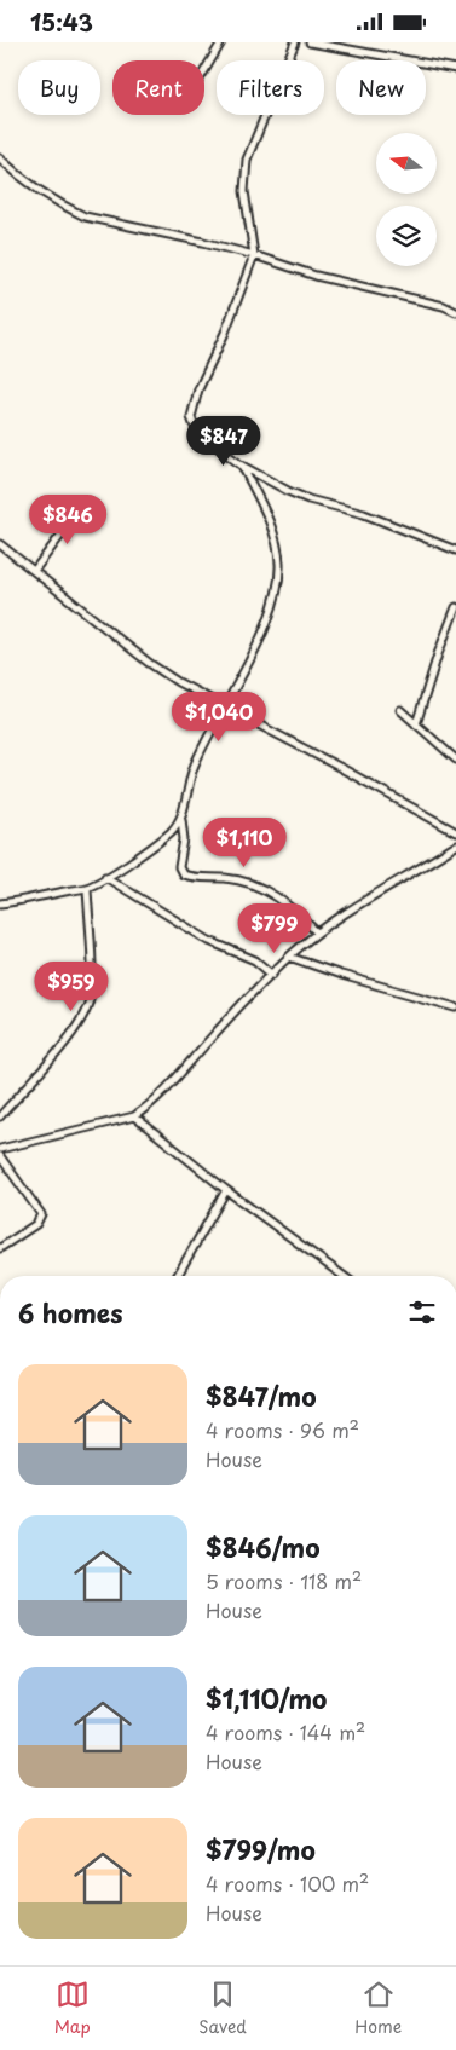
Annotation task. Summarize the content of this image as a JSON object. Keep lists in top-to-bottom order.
{
  "north": "left",
  "page": {
    "status": "15:43",
    "chip": [
      "Buy",
      "Rent",
      "Filters",
      "New"
    ],
    "price": [
      "$847",
      "$846",
      "$1,040",
      "$1,110",
      "$799",
      "$959"
    ],
    "heading": "6 homes",
    "list": [
      {
        "name": "$847/mo",
        "note": "4 rooms · 96 m² · House"
      },
      {
        "name": "$846/mo",
        "note": "5 rooms · 118 m² · House"
      },
      {
        "name": "$1,110/mo",
        "note": "4 rooms · 144 m² · House"
      },
      {
        "name": "$799/mo",
        "note": "4 rooms · 100 m² · House"
      }
    ],
    "tabs": ["Map", "Saved", "Home"]
  }
}
